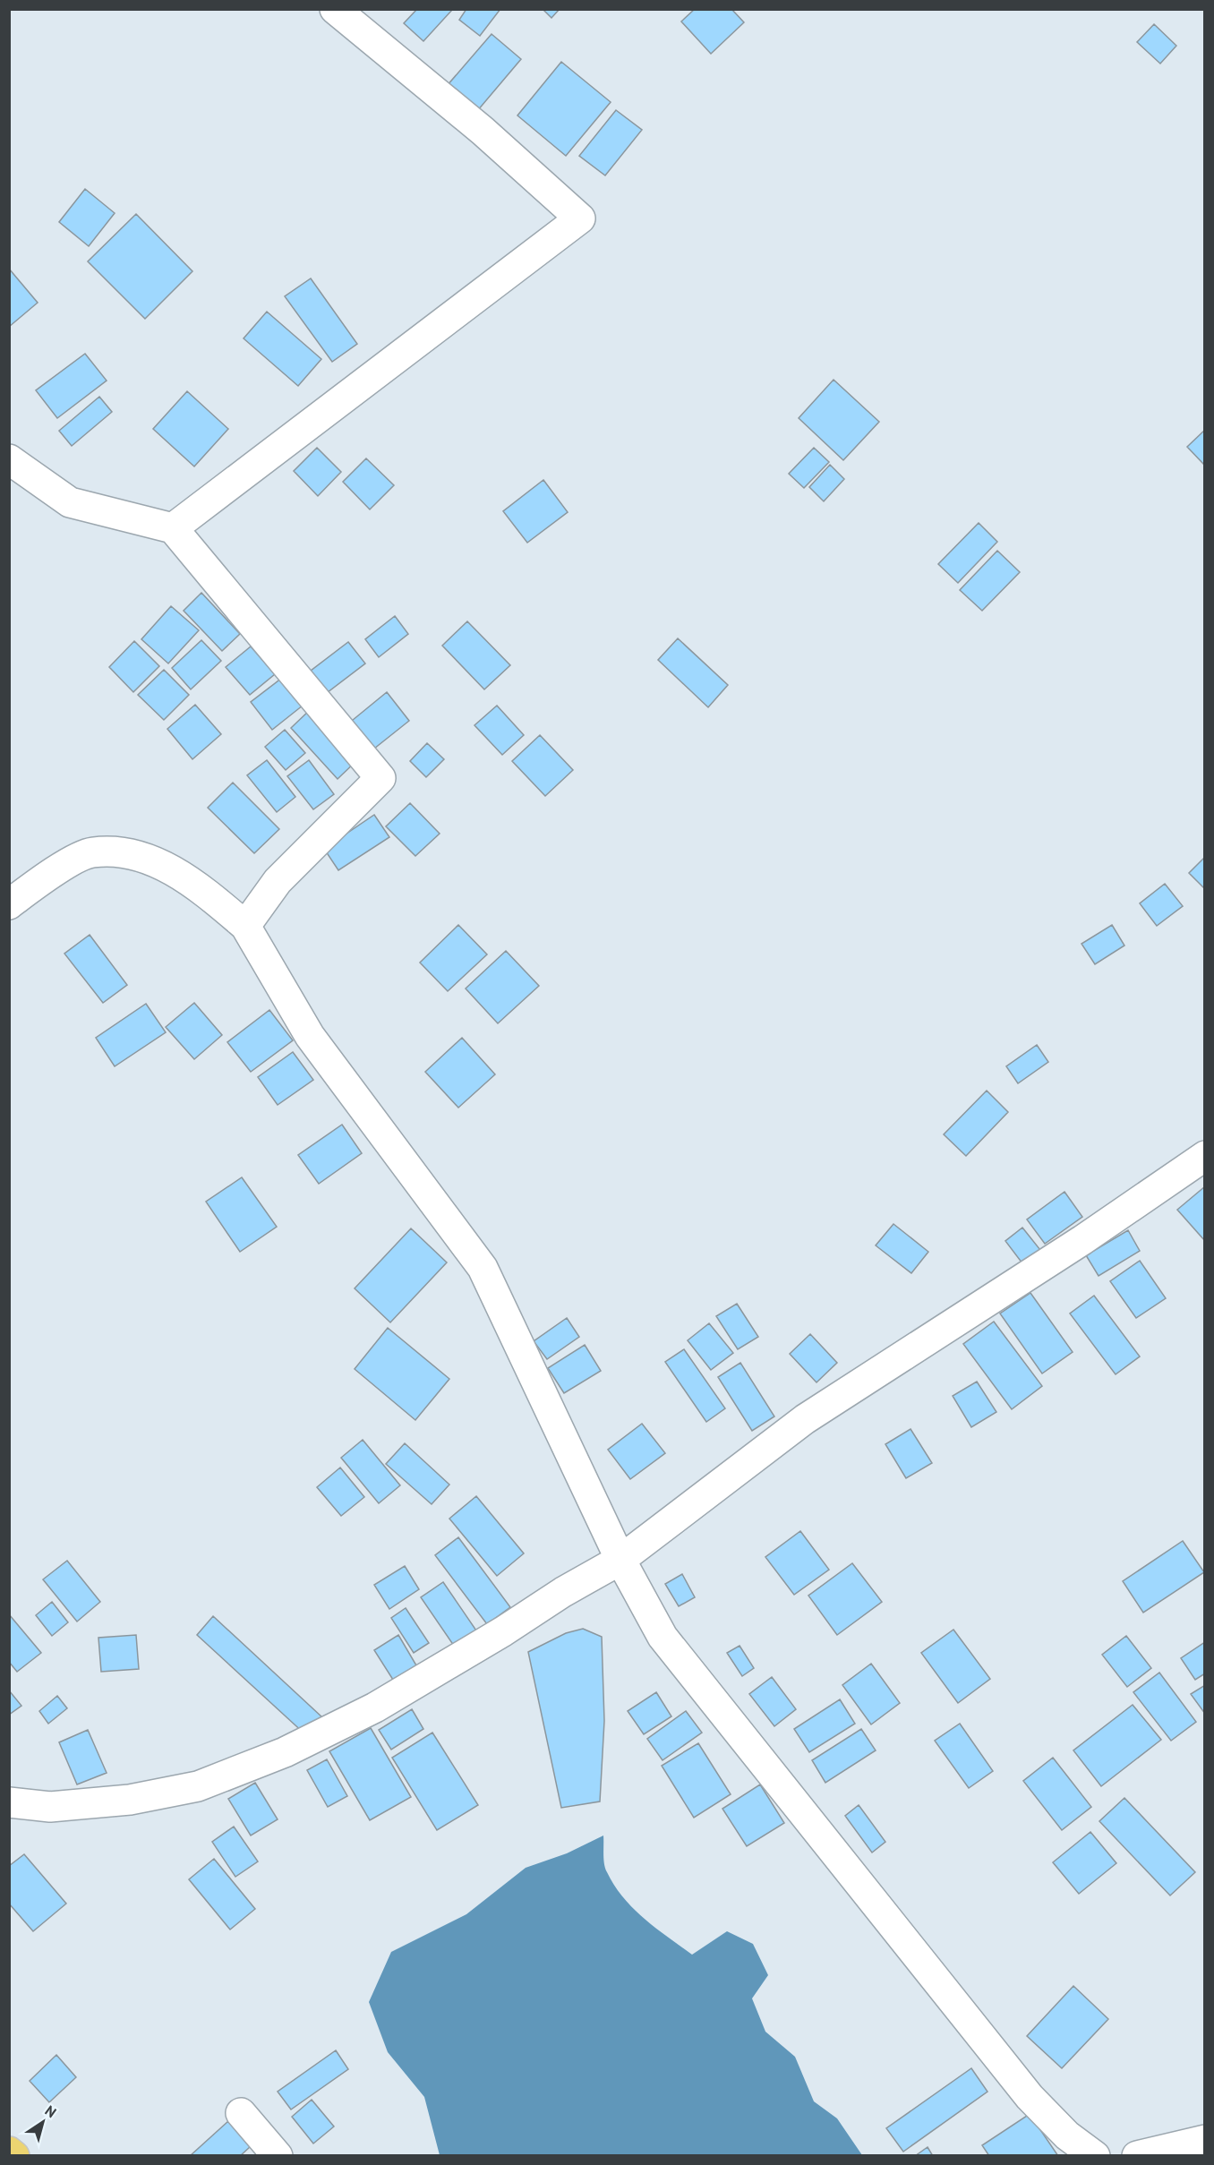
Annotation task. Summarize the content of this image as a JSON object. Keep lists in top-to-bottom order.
{
  "north": "top right"
}
